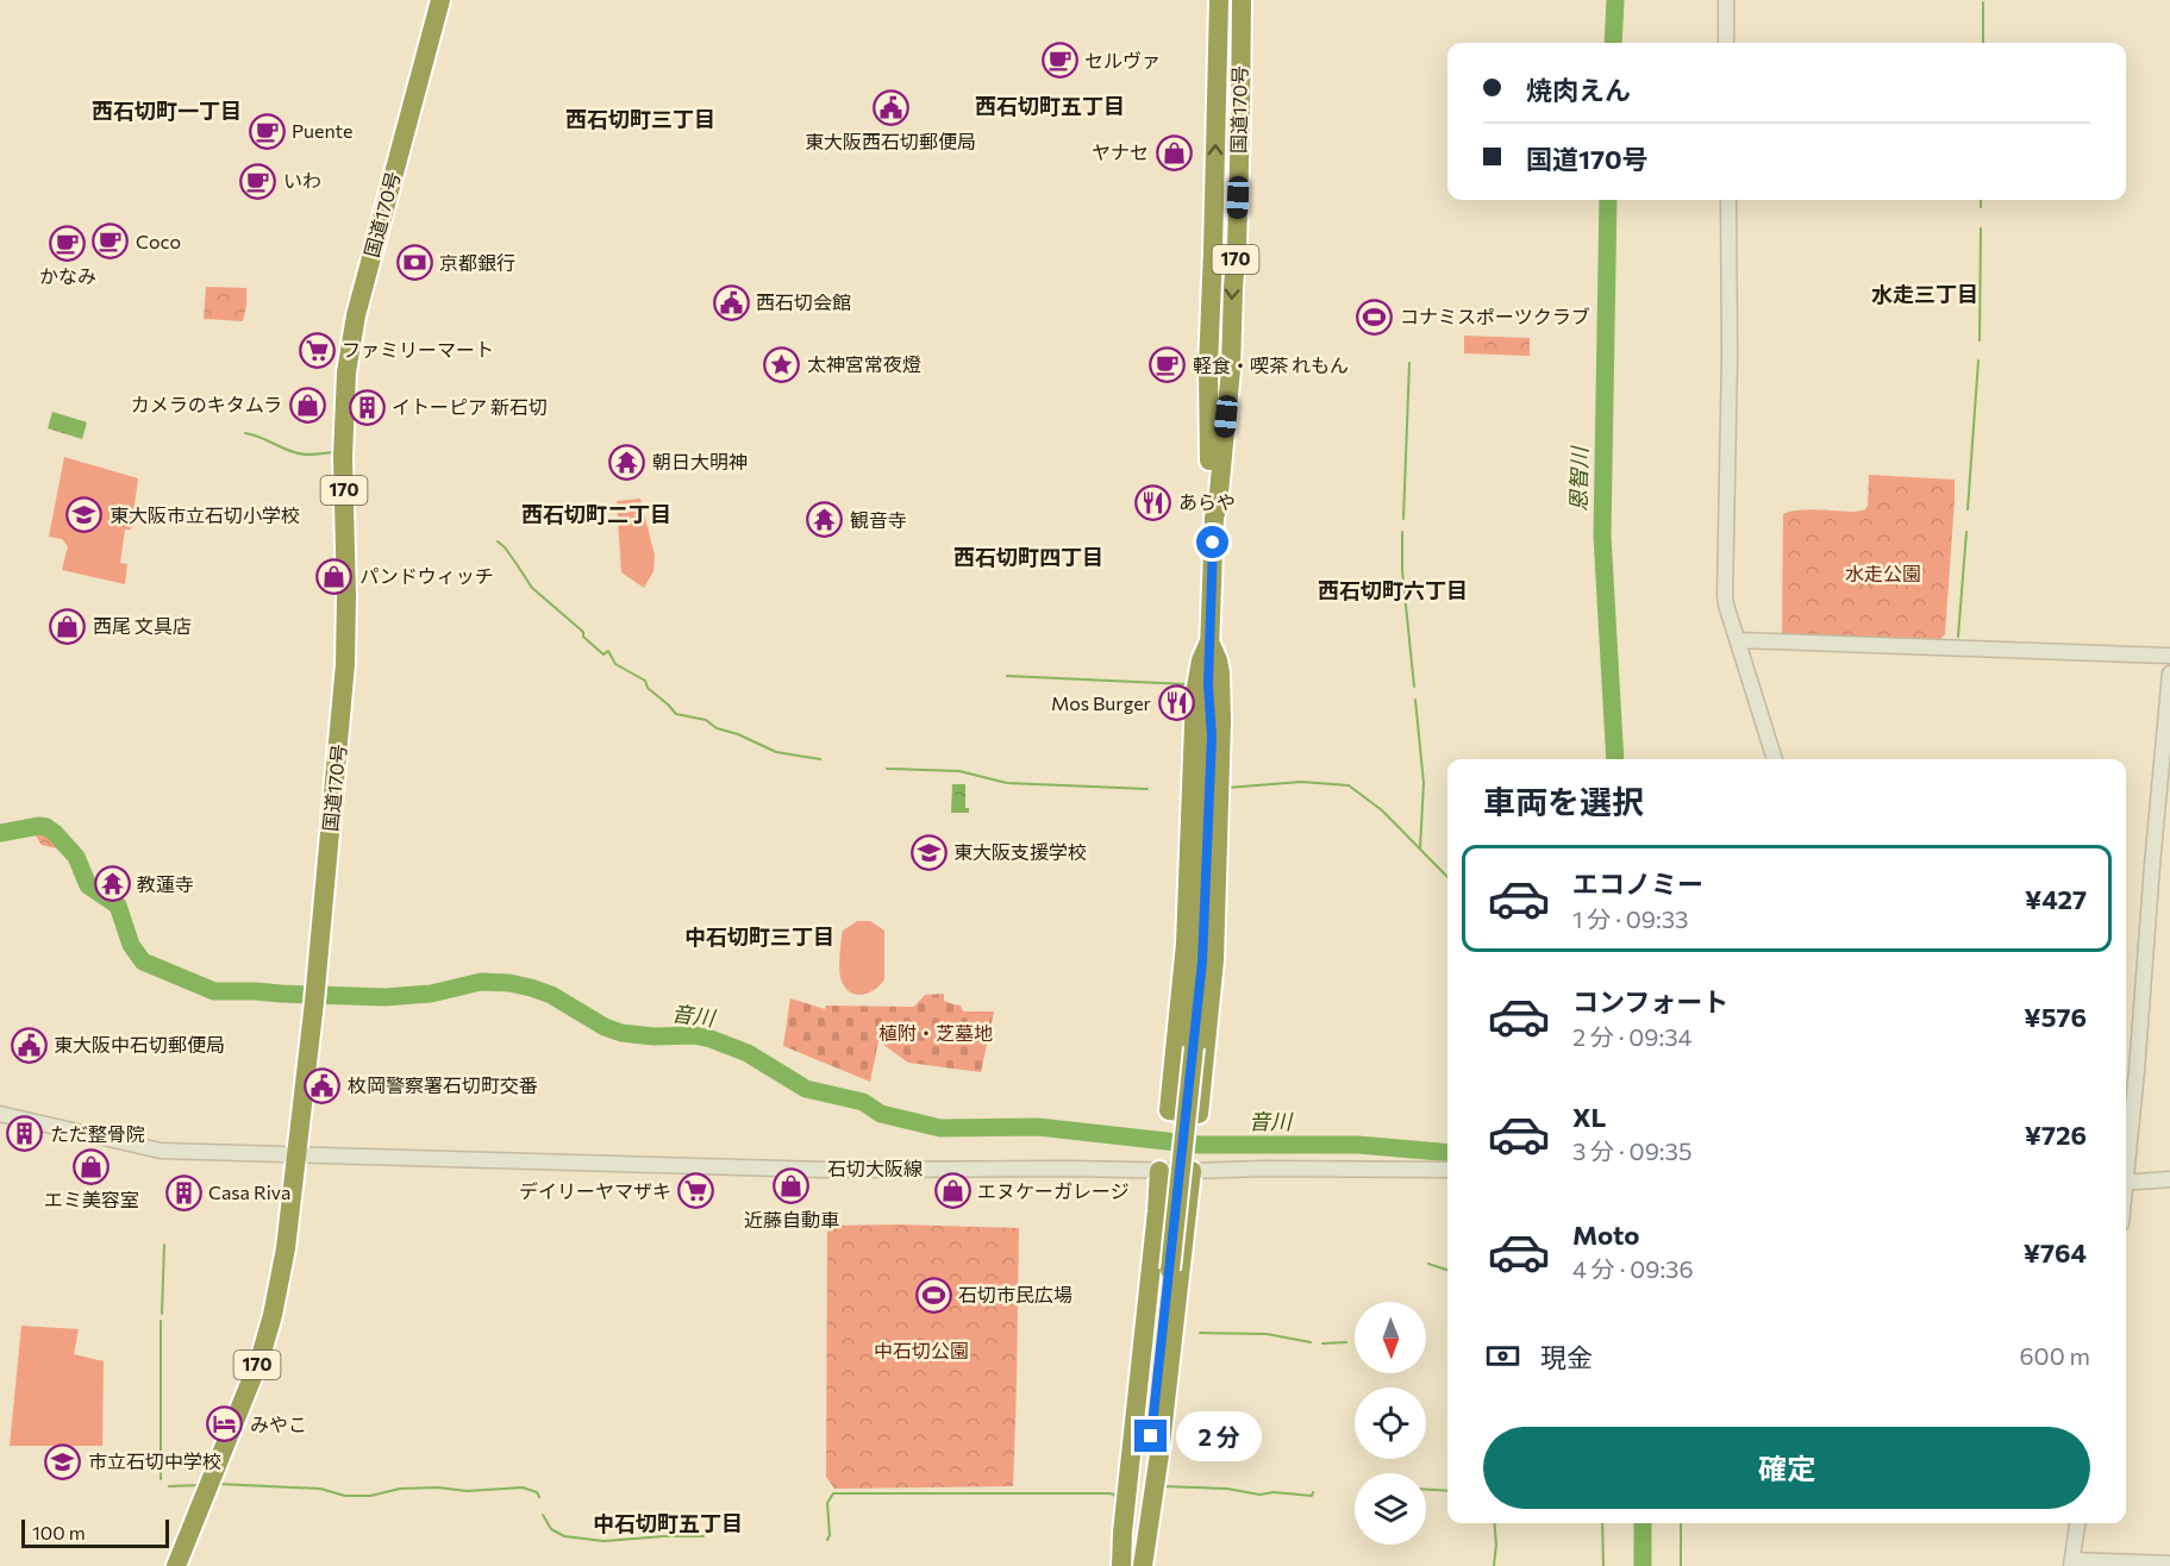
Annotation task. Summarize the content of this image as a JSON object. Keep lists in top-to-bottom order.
{
  "streets": {
    "highway": ["国道170号", "170"],
    "street": ["石切大阪線"]
  },
  "crossings": [
    ["国道170号", "170"],
    ["国道170号", "石切大阪線"]
  ],
  "districts": [
    "西石切町五丁目",
    "西石切町一丁目",
    "西石切町三丁目",
    "水走三丁目",
    "西石切町二丁目",
    "西石切町四丁目",
    "西石切町六丁目",
    "中石切町三丁目",
    "中石切町五丁目"
  ],
  "water": ["恩智川", "音川"],
  "parks": ["水走公園", "植附・芝墓地", "中石切公園"],
  "places": {
    "cafe": [
      "セルヴァ",
      "Puente",
      "いわ",
      "Coco",
      "かなみ",
      "軽食・喫茶 れもん"
    ],
    "public building": [
      "東大阪西石切郵便局",
      "西石切会館",
      "東大阪中石切郵便局",
      "枚岡警察署石切町交番"
    ],
    "shop": [
      "ヤナセ",
      "カメラのキタムラ",
      "パンドウィッチ",
      "西尾 文具店",
      "エミ美容室",
      "近藤自動車",
      "エヌケーガレージ"
    ],
    "bank": ["京都銀行"],
    "sports": ["コナミスポーツクラブ", "石切市民広場"],
    "supermarket": ["ファミリーマート", "デイリーヤマザキ"],
    "place": ["太神宮常夜燈"],
    "building": ["イトーピア 新石切", "ただ整骨院", "Casa Riva"],
    "temple": ["朝日大明神", "観音寺", "教蓮寺"],
    "restaurant": ["あらや", "Mos Burger"],
    "school or university": ["東大阪市立石切小学校", "東大阪支援学校", "市立石切中学校"],
    "hotel": ["みやこ"]
  },
  "scale_bar": "100 m",
  "north": "bottom",
  "page": {
    "banner": ["焼肉えん", "国道170号"],
    "heading": "車両を選択",
    "list": [
      {
        "name": "エコノミー",
        "note": "1 分 · 09:33",
        "value": "¥427"
      },
      {
        "name": "コンフォート",
        "note": "2 分 · 09:34",
        "value": "¥576"
      },
      {
        "name": "XL",
        "note": "3 分 · 09:35",
        "value": "¥726"
      },
      {
        "name": "Moto",
        "note": "4 分 · 09:36",
        "value": "¥764"
      }
    ],
    "pay": ["現金", "600 m"],
    "bubble": "2 分",
    "buttons": "確定",
    "scale": "100 m"
  }
}
